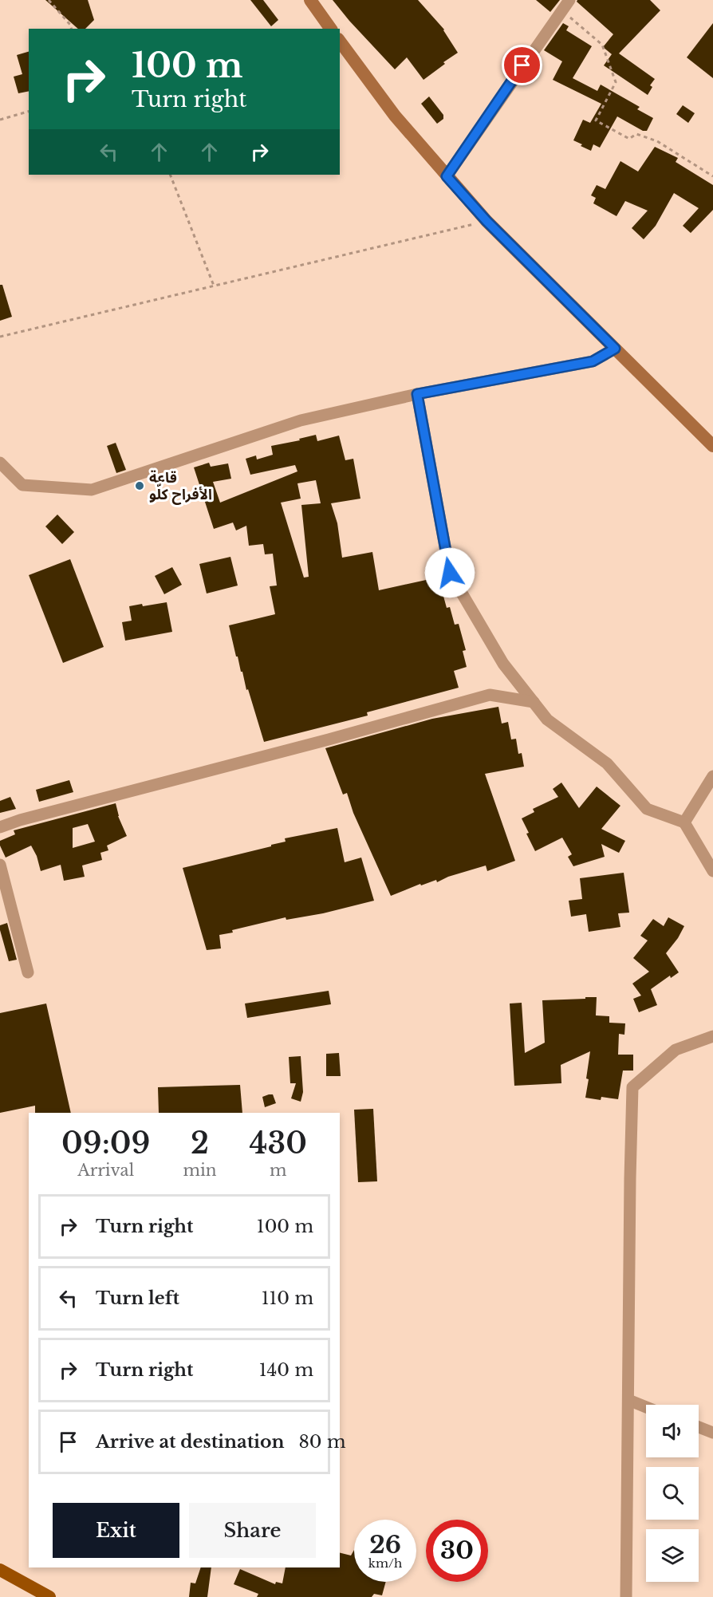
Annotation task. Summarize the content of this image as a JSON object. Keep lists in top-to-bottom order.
{
  "places": ["قاعة الأفراح كلّو"],
  "page": {
    "turn": ["100 m", "Turn right"],
    "eta": [
      "09:09",
      "Arrival",
      "2",
      "min",
      "430",
      "m"
    ],
    "list": [
      {
        "name": "Turn right",
        "value": "100 m"
      },
      {
        "name": "Turn left",
        "value": "110 m"
      },
      {
        "name": "Turn right",
        "value": "140 m"
      },
      {
        "name": "Arrive at destination",
        "value": "80 m"
      }
    ],
    "buttons": ["Exit", "Share"],
    "speed": "26 km/h",
    "limit": "30"
  }
}
